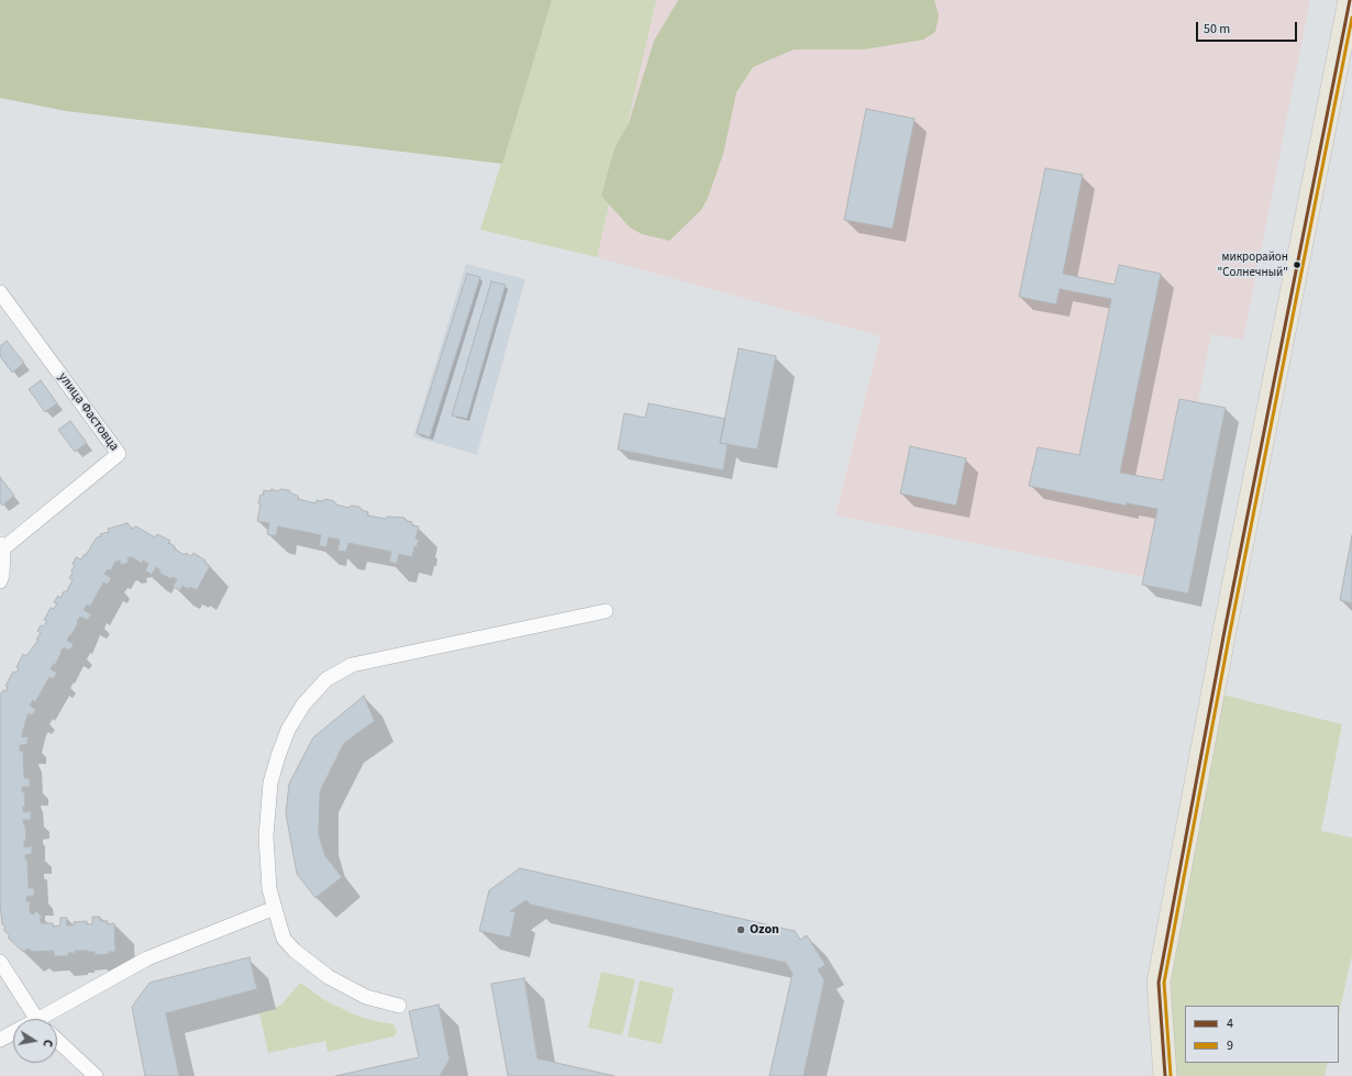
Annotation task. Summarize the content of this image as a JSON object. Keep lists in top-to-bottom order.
{
  "streets": {
    "street": ["улица Фастовца"]
  },
  "places": ["микрорайон \"Солнечный\"", "Ozon"],
  "lines": ["transit line 4", "transit line 9"],
  "legend": ["4", "9"],
  "scale_bar": "50 m",
  "north": "right"
}
